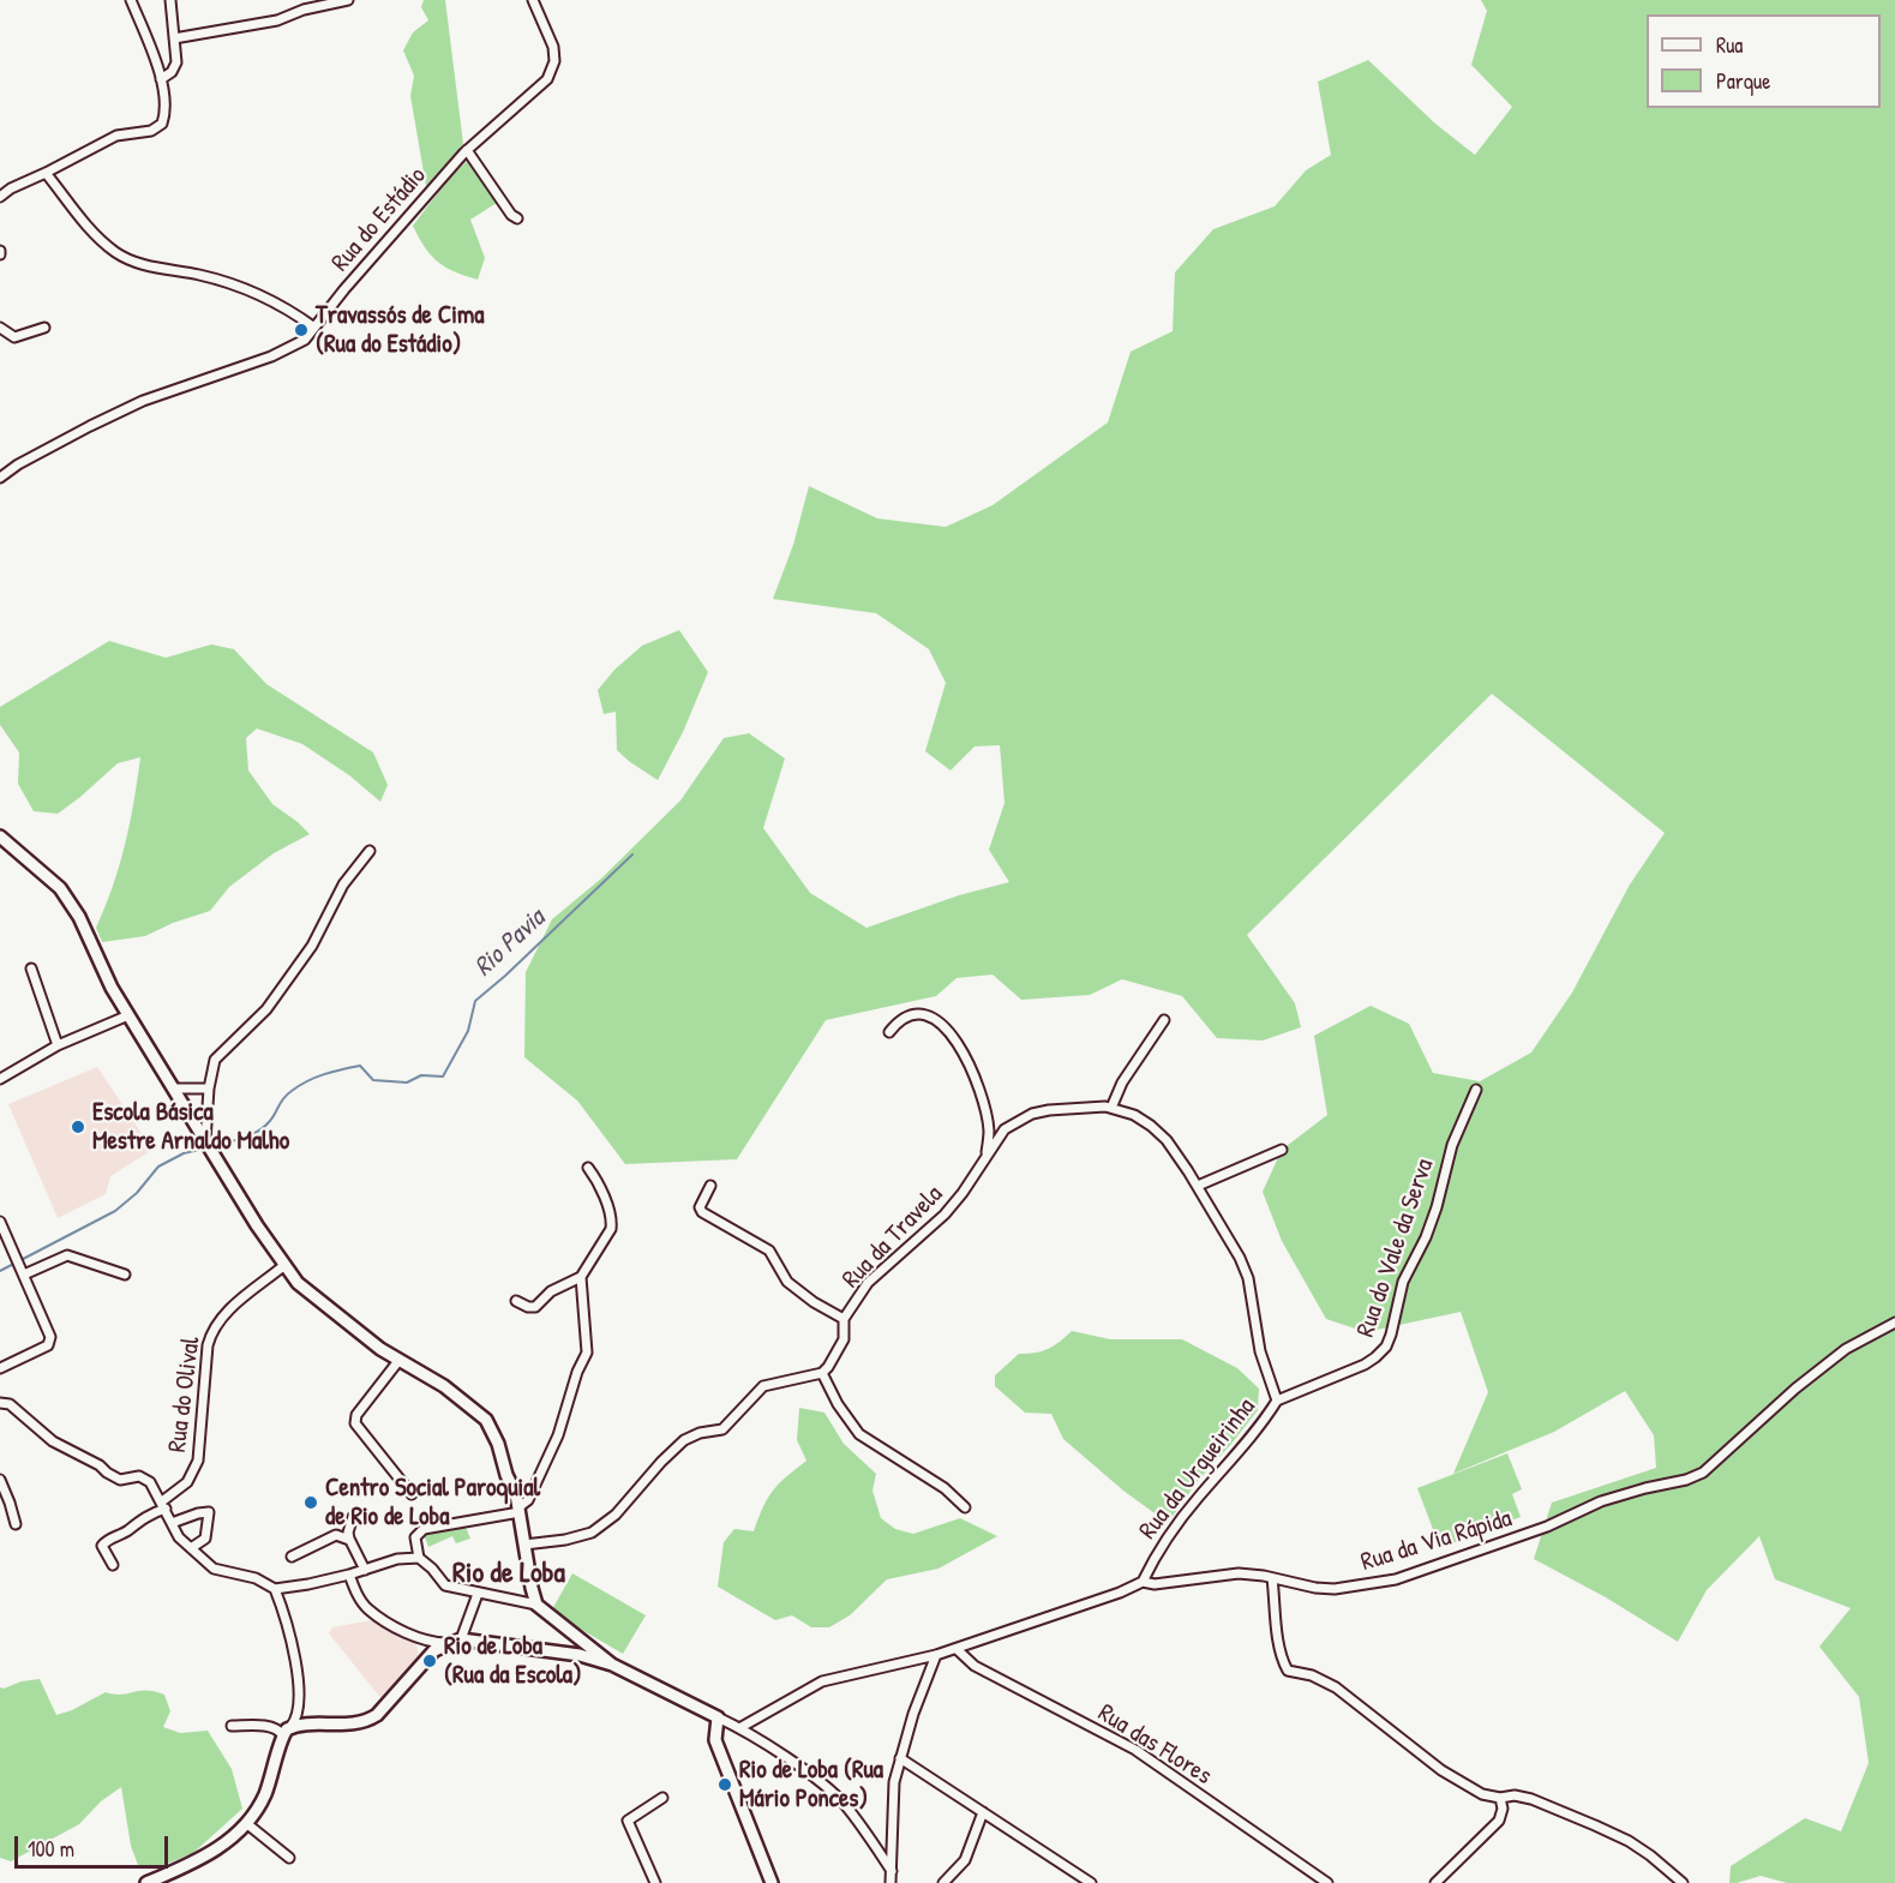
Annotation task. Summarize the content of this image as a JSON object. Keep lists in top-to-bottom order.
{
  "streets": {
    "street": [
      "Rua do Estádio",
      "Rua da Travela",
      "Rua do Vale da Serva",
      "Rua do Olival",
      "Rua da Urgueirinha",
      "Rua da Via Rápida",
      "Rua das Flores"
    ]
  },
  "crossings": [
    ["Rua da Travela", "Rua da Urgueirinha"],
    ["Rua do Vale da Serva", "Rua da Urgueirinha"],
    ["Rua da Urgueirinha", "Rua da Via Rápida"],
    ["Rua da Via Rápida", "Rua das Flores"]
  ],
  "districts": ["Rio de Loba"],
  "water": ["Rio Pavia"],
  "places": [
    "Travassós de Cima (Rua do Estádio)",
    "Escola Básica Mestre Arnaldo Malho",
    "Centro Social Paroquial de Rio de Loba",
    "Rio de Loba (Rua da Escola)",
    "Rio de Loba (Rua Mário Ponces)"
  ],
  "legend": ["Rua", "Parque"],
  "scale_bar": "100 m"
}
